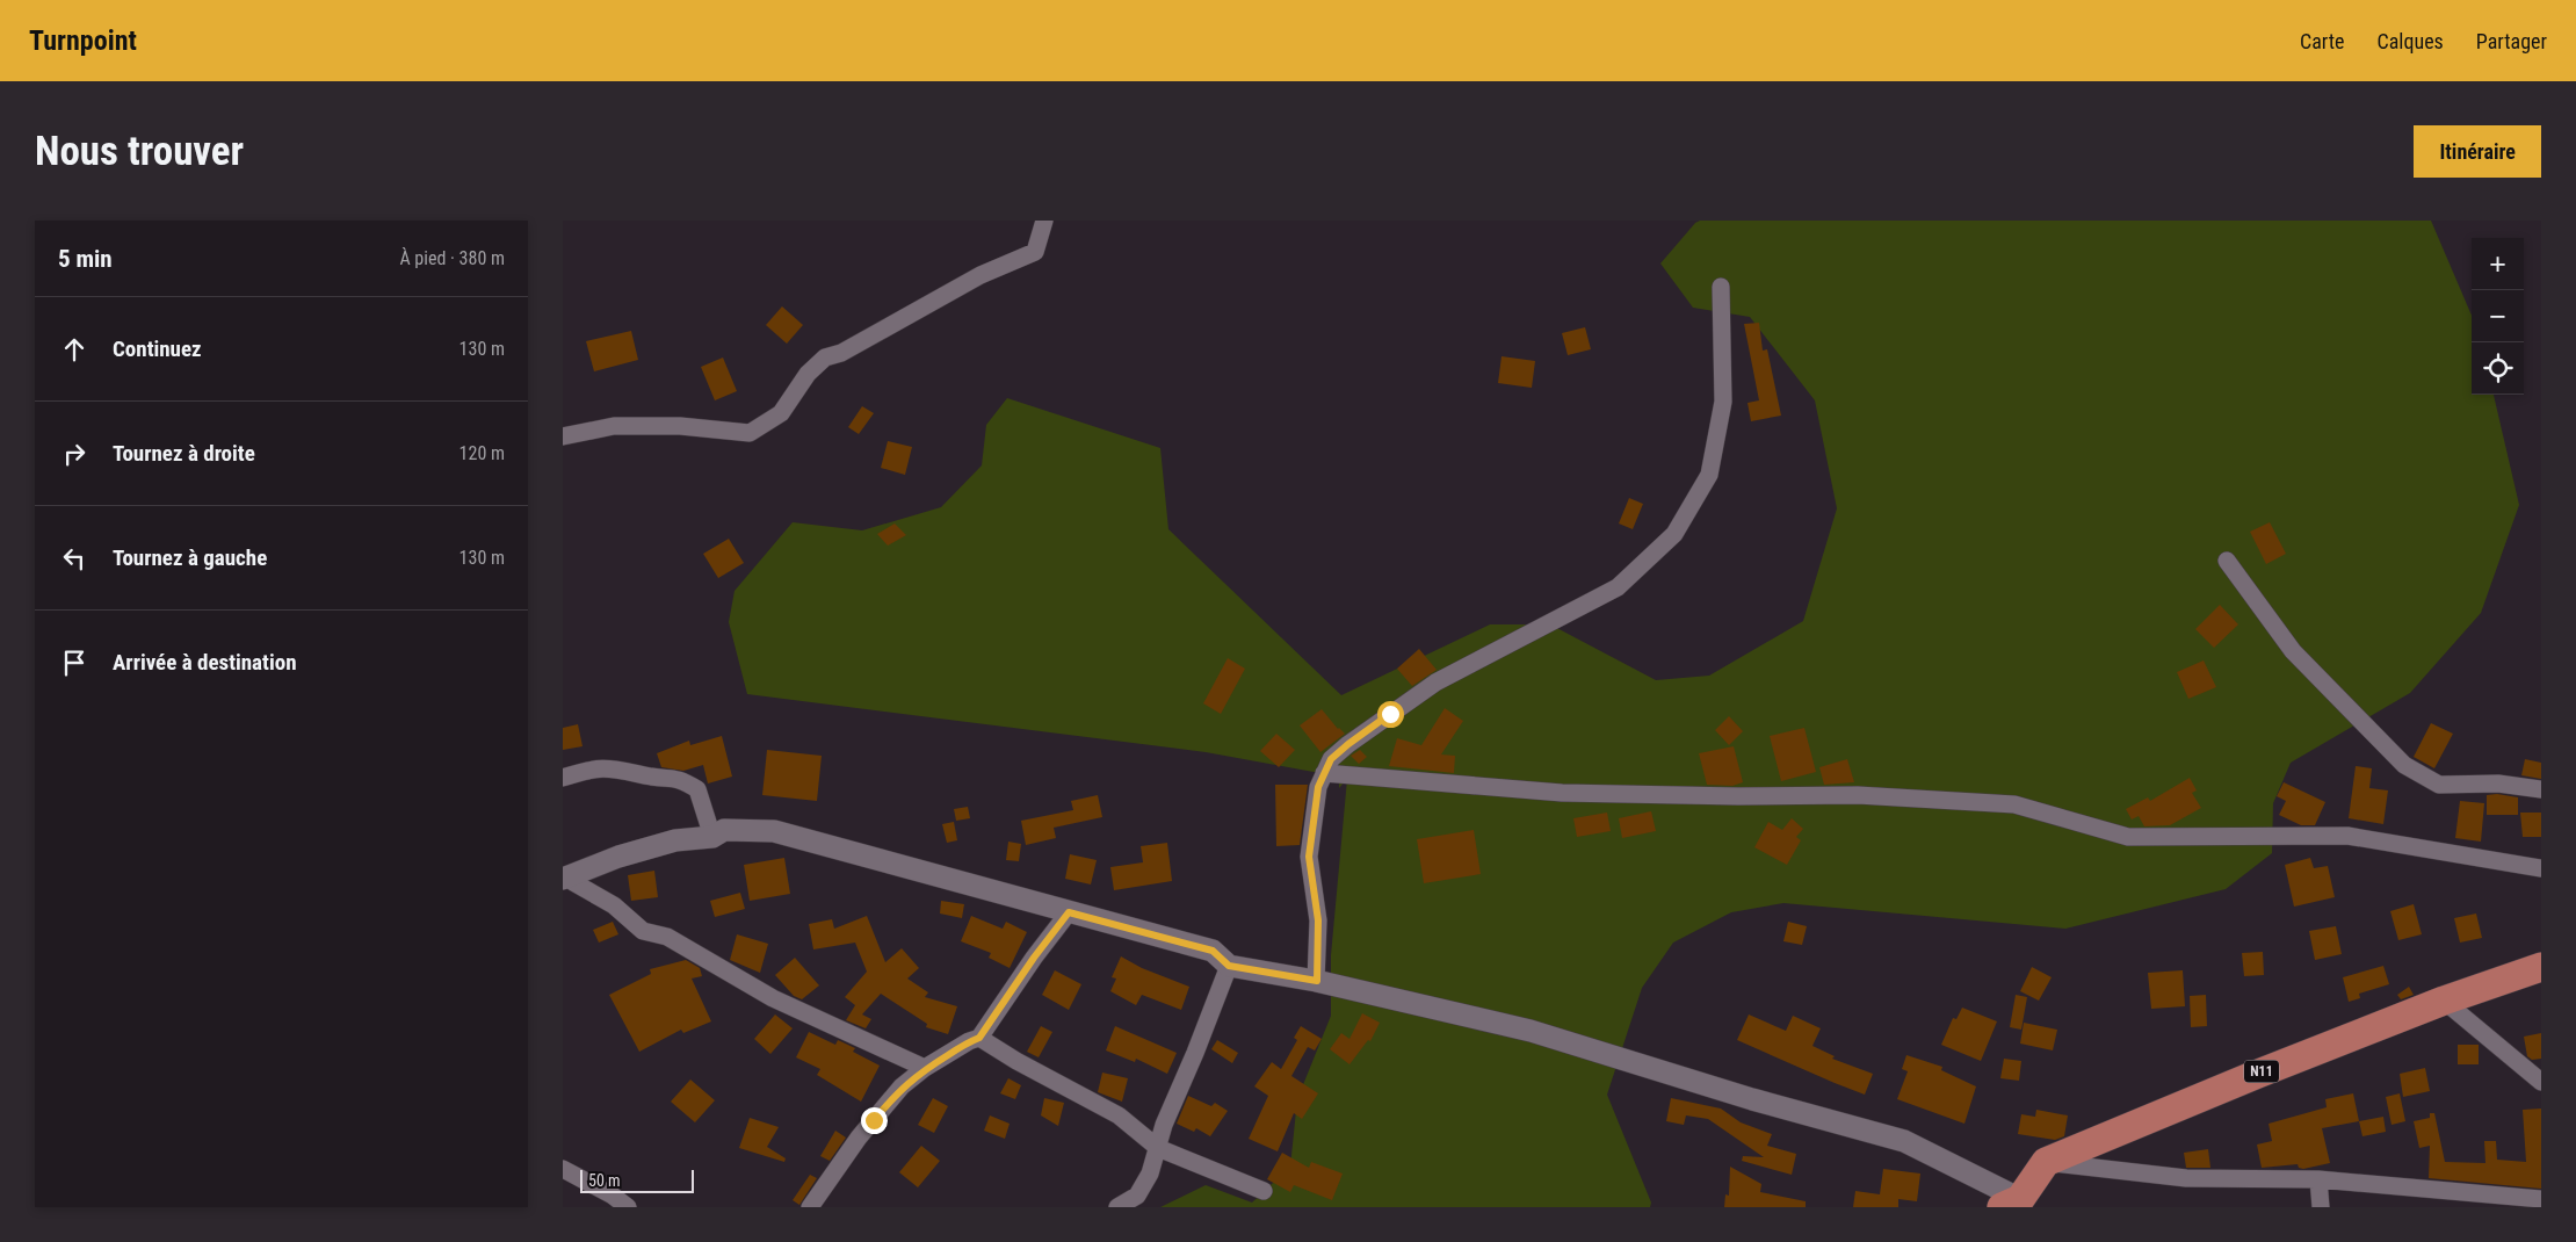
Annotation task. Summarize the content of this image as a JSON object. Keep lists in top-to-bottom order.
{
  "streets": {
    "highway": ["N11"]
  },
  "scale_bar": "50 m",
  "page": {
    "header": "Turnpoint",
    "nav": ["Carte", "Calques", "Partager"],
    "buttons": "Itinéraire",
    "title": "Nous trouver",
    "heading": ["5 min", "À pied · 380 m"],
    "map_buttons": ["+", "−"],
    "list": [
      ["Continuez", "130 m"],
      ["Tournez à droite", "120 m"],
      ["Tournez à gauche", "130 m"],
      "Arrivée à destination"
    ],
    "scale": "50 m"
  }
}
